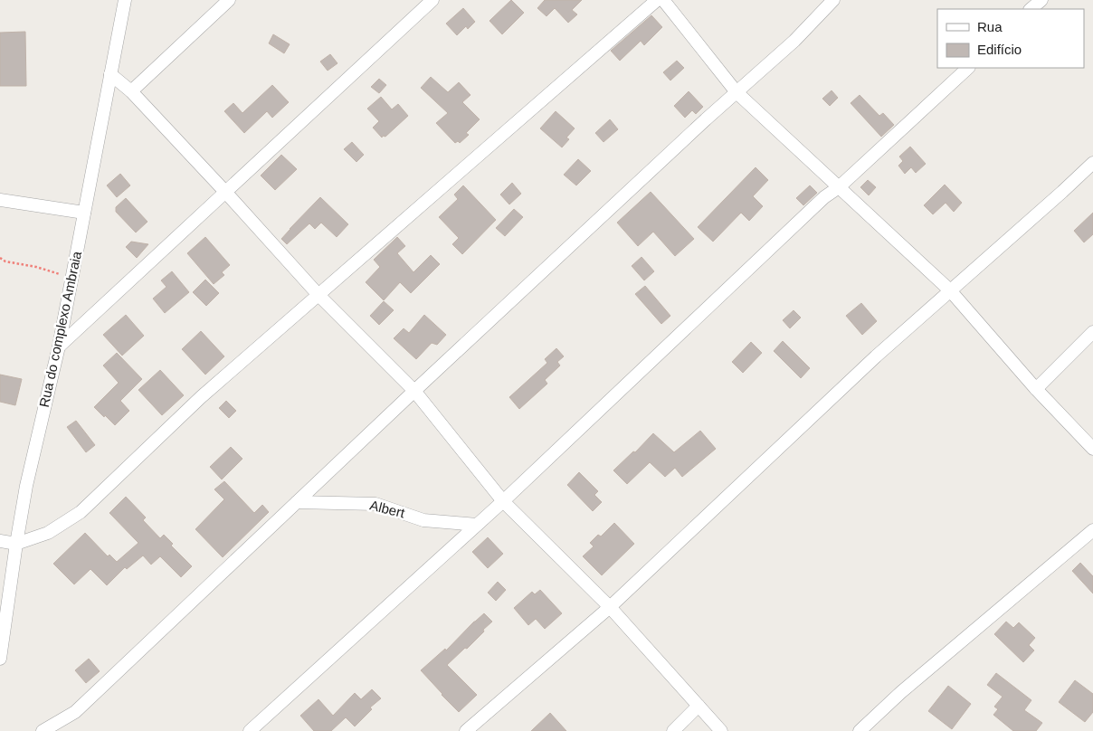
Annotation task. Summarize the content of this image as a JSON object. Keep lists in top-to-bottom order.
{
  "streets": {
    "street": ["Rua do complexo Ambraia", "Albert"]
  },
  "legend": ["Rua", "Edifício"]
}
